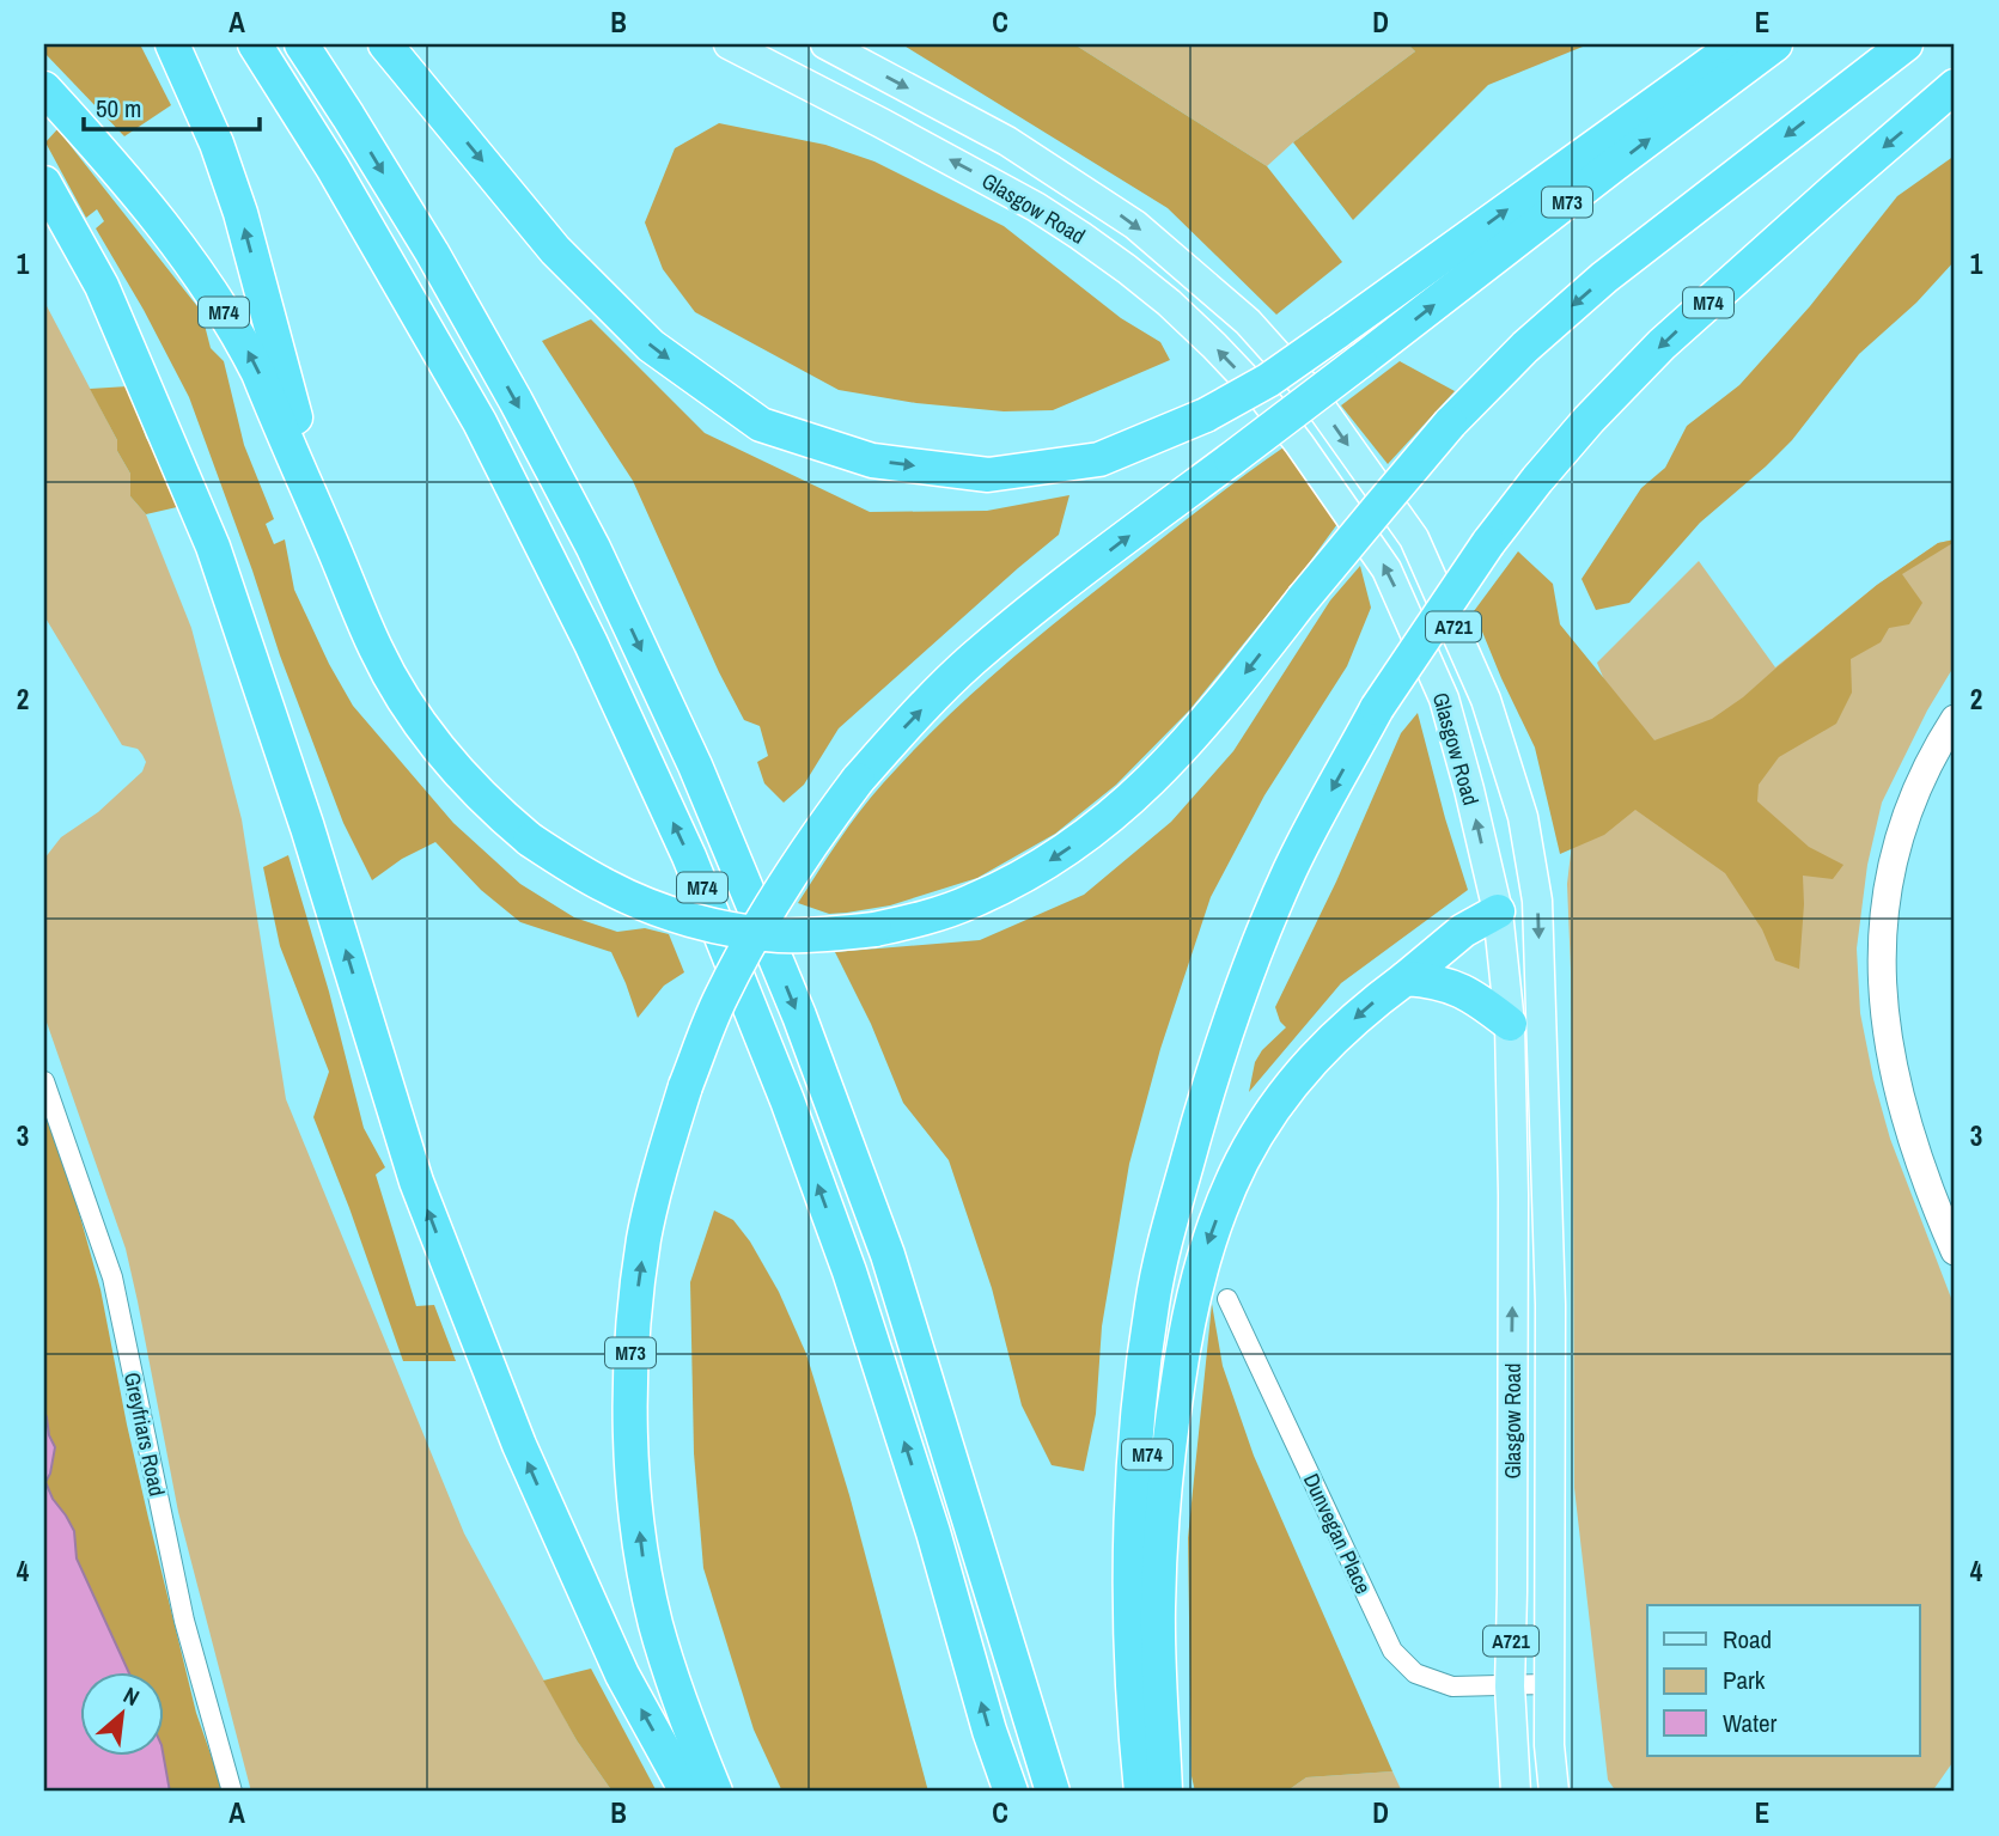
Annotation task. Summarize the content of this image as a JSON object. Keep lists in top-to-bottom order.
{
  "streets": {
    "highway": ["M73", "M74"],
    "main road": ["Glasgow Road", "A721"],
    "street": ["Greyfriars Road", "Dunvegan Place"]
  },
  "crossings": [
    ["Glasgow Road", "Dunvegan Place"]
  ],
  "legend": ["Road", "Park", "Water"],
  "scale_bar": "50 m",
  "north": "top right",
  "grid": {
    "columns": [
      "A",
      "B",
      "C",
      "D",
      "E"
    ],
    "rows": [
      "1",
      "2",
      "3",
      "4"
    ]
  }
}
